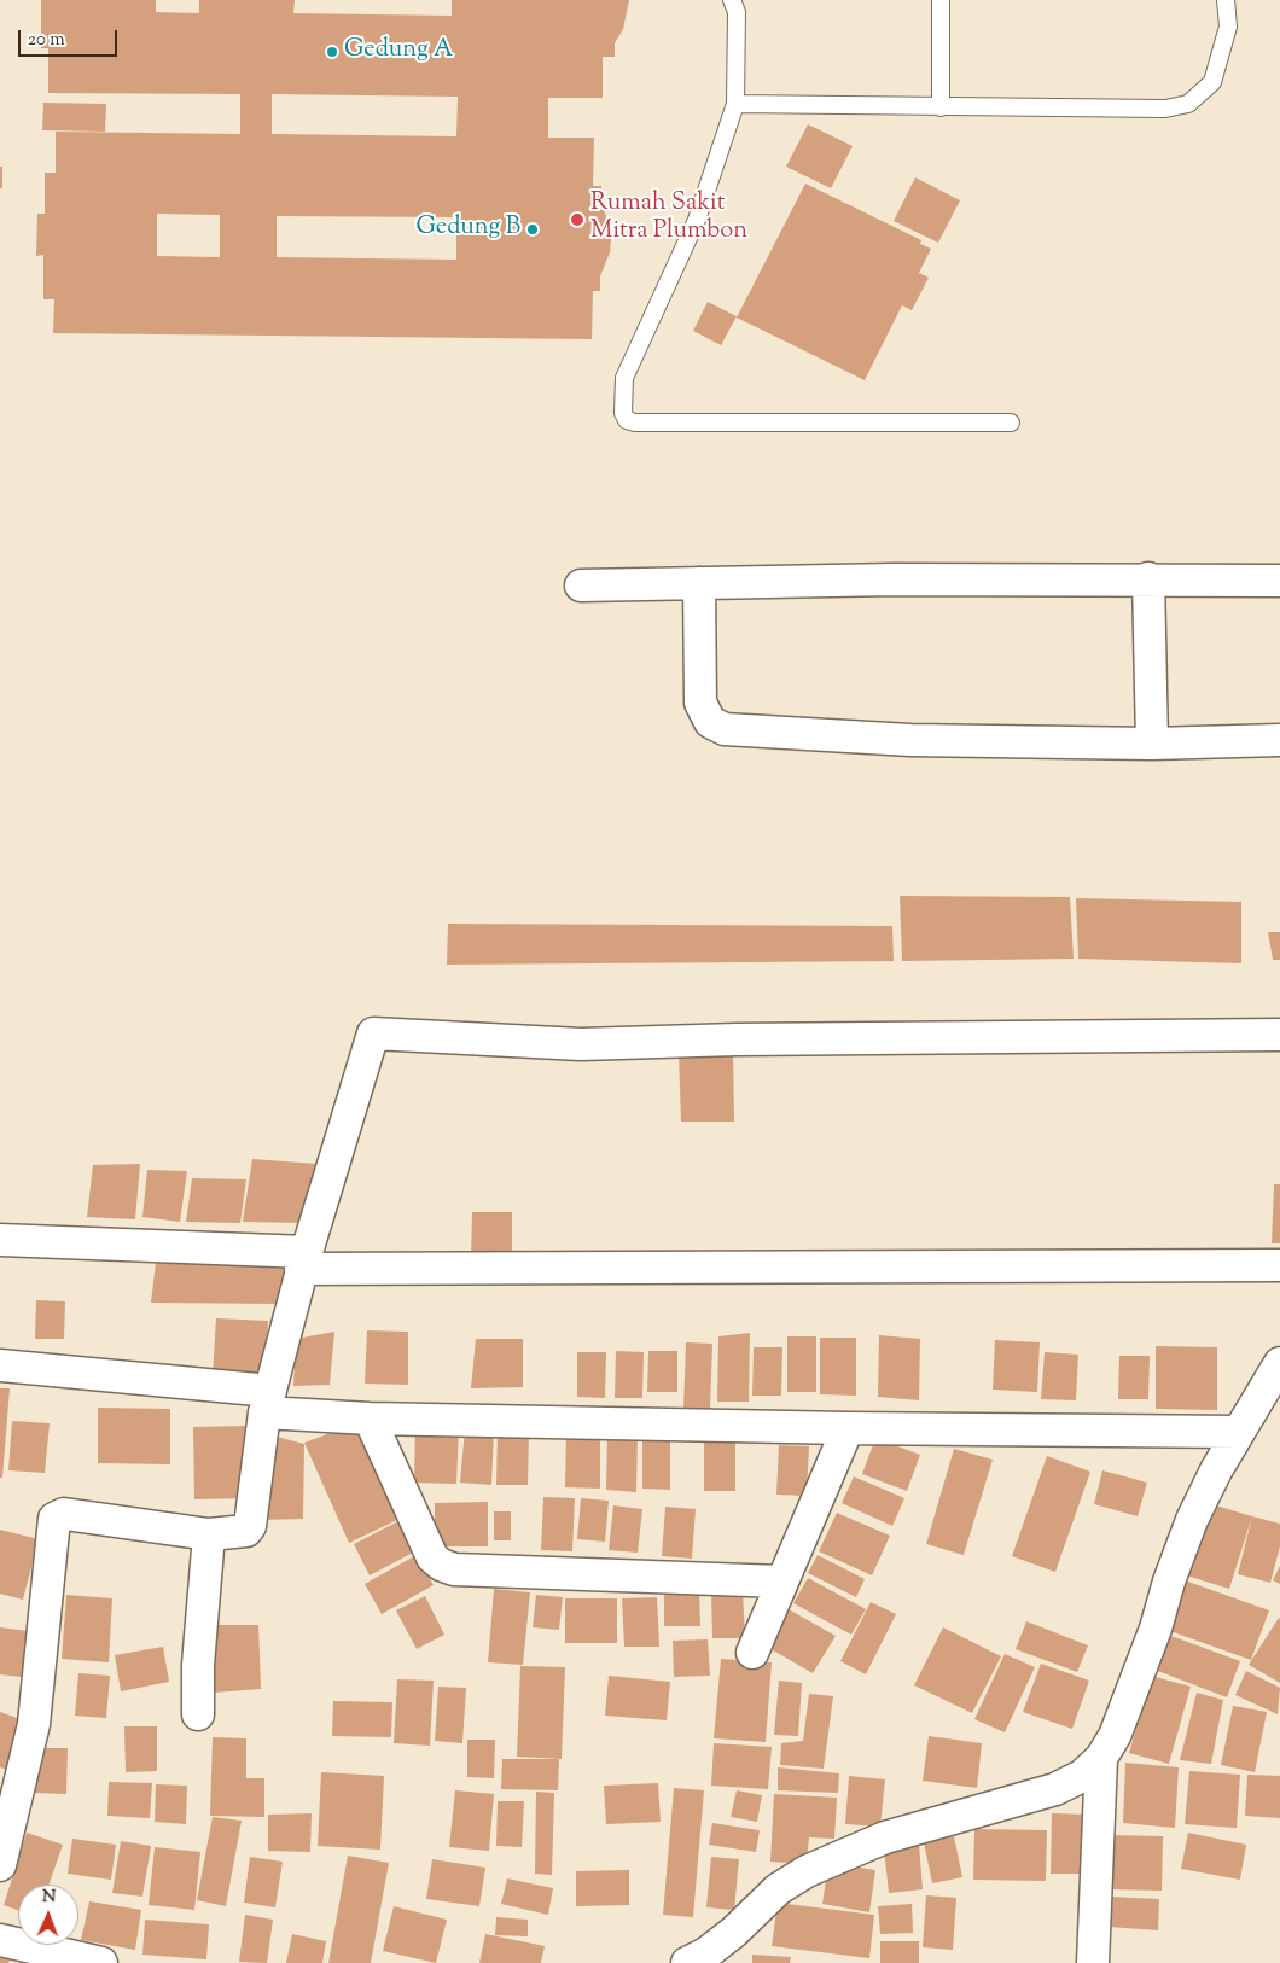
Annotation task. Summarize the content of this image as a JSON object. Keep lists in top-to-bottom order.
{
  "places": ["Gedung A", "Rumah Sakit Mitra Plumbon", "Gedung B"],
  "scale_bar": "20 m",
  "north": "top"
}
